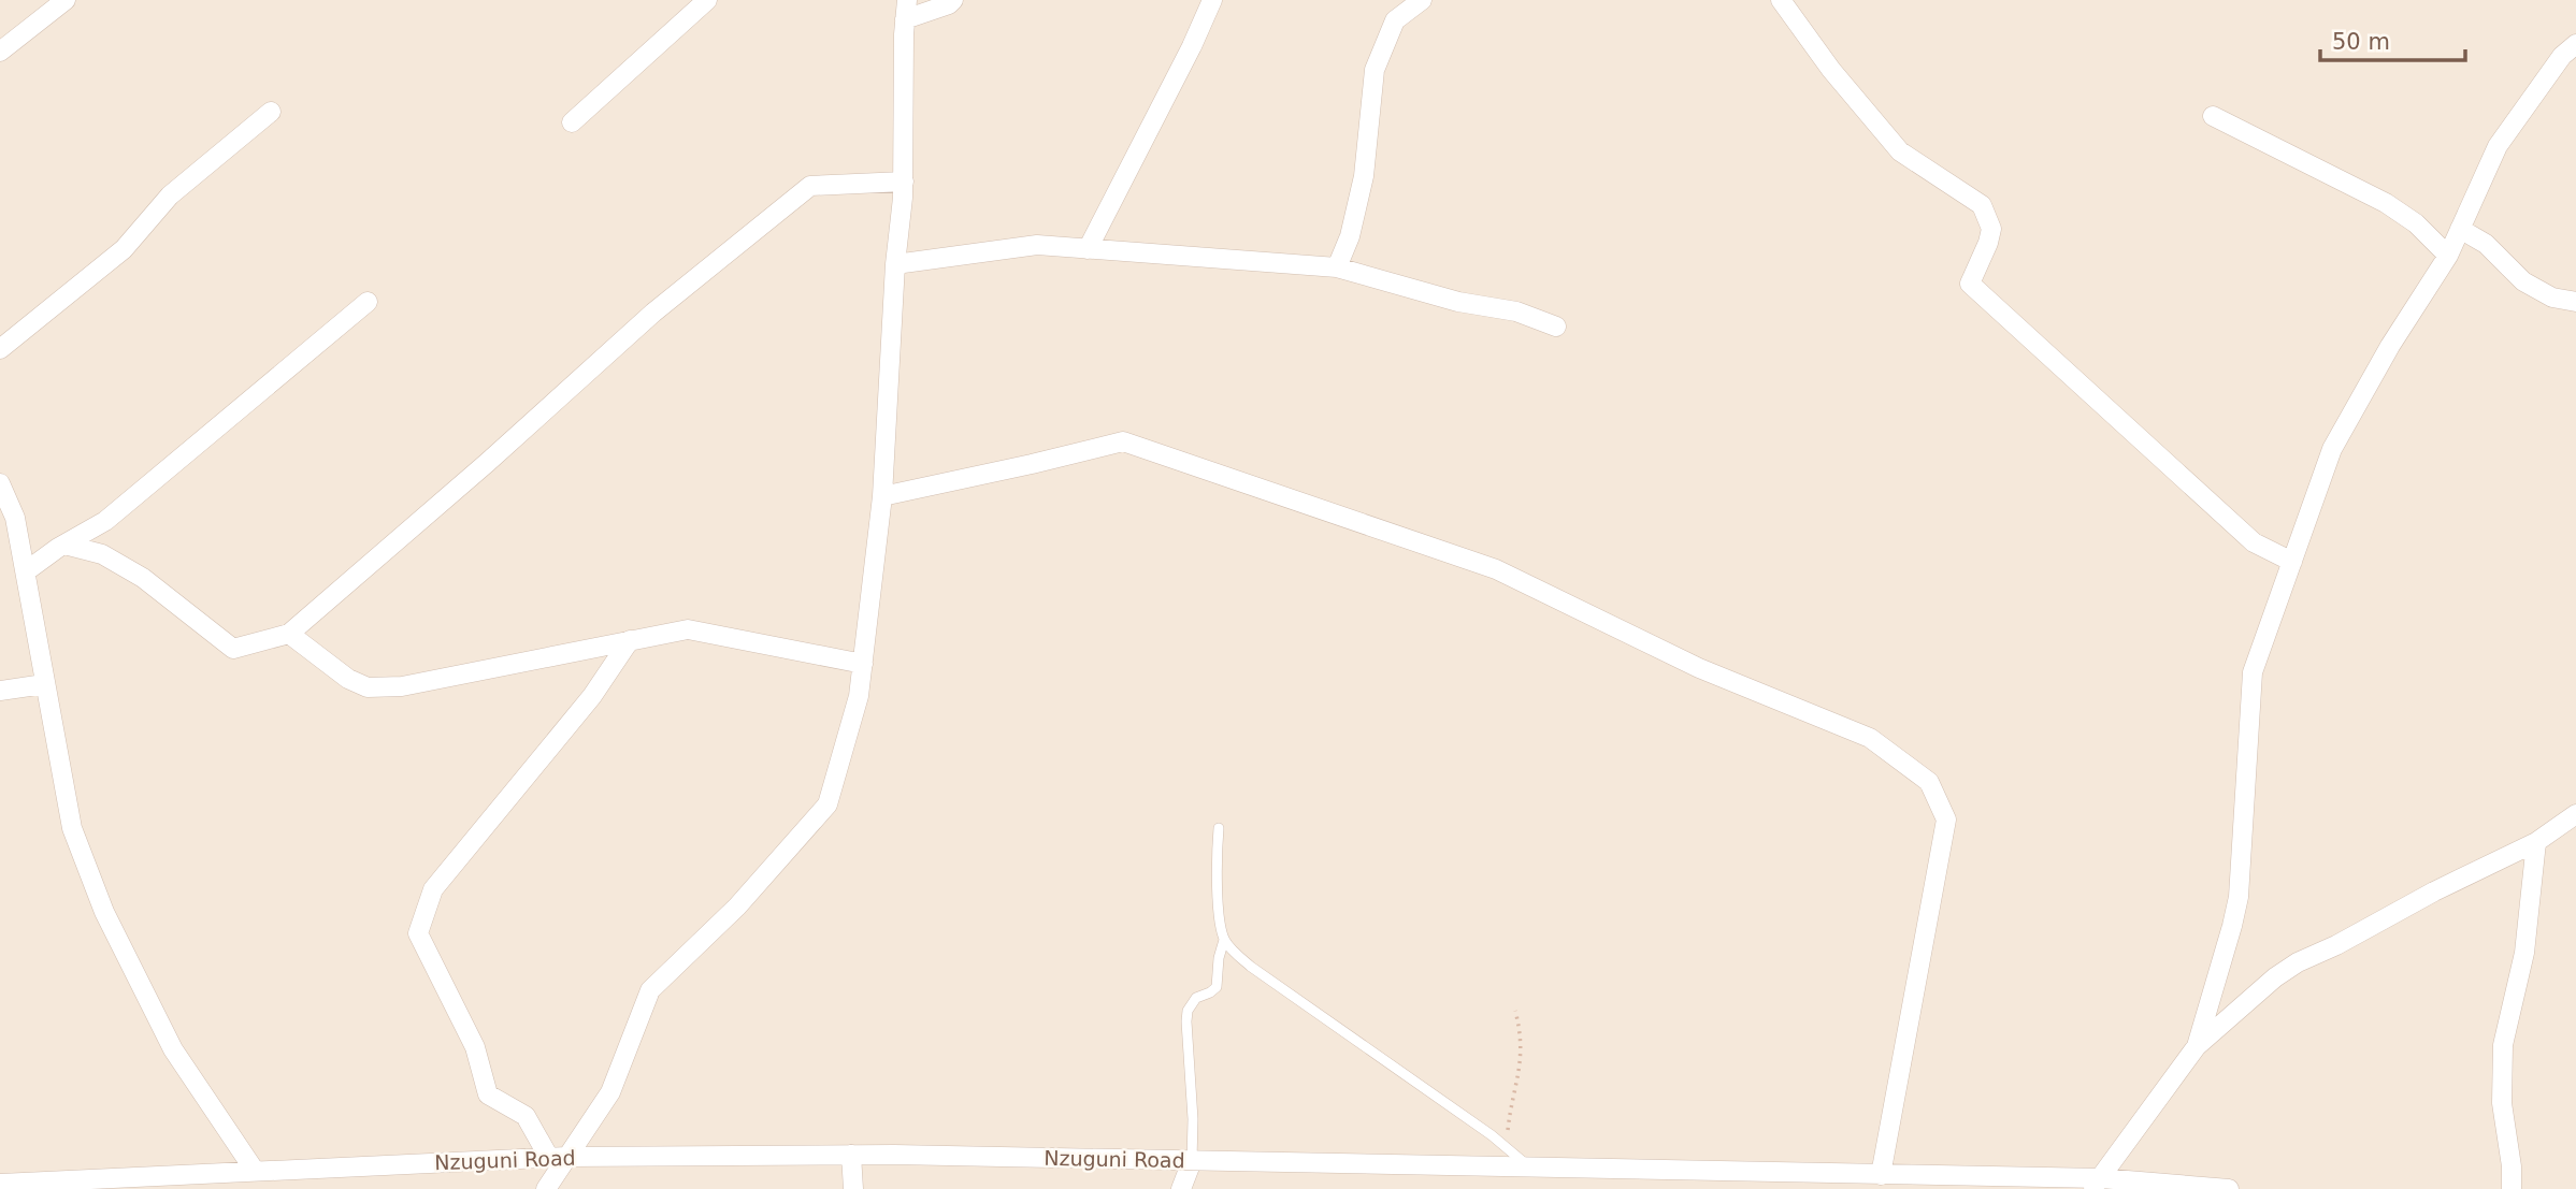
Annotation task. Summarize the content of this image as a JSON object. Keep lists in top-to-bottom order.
{
  "streets": {
    "street": ["Nzuguni Road"]
  },
  "scale_bar": "50 m"
}
